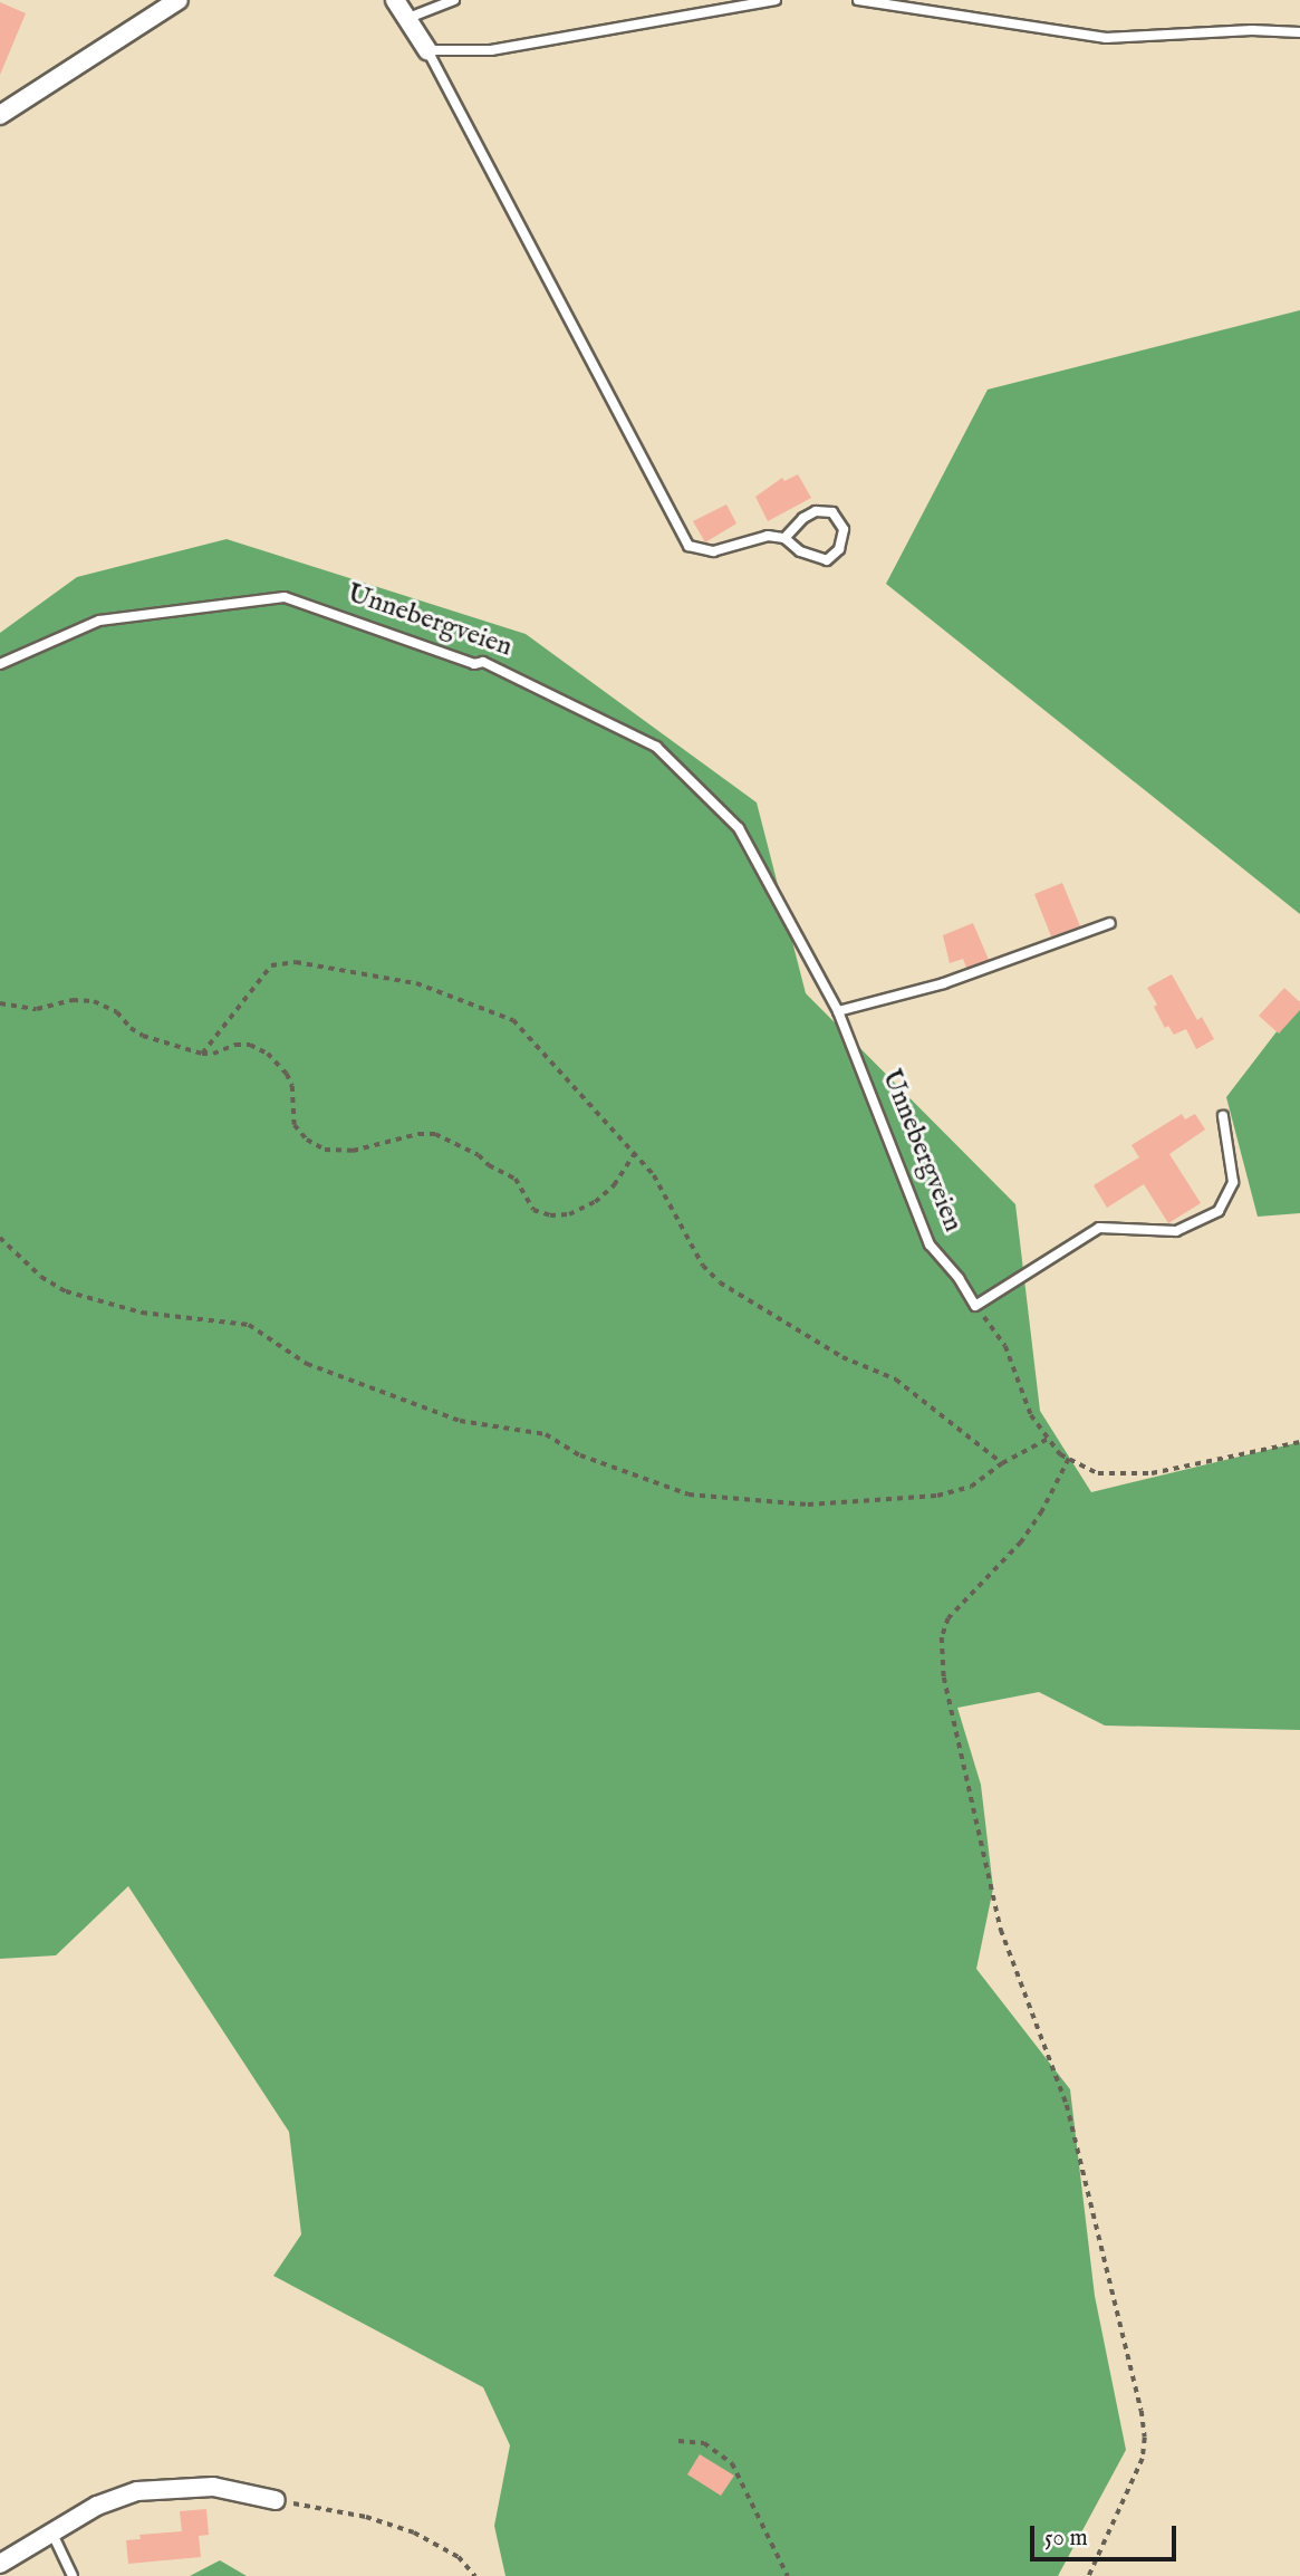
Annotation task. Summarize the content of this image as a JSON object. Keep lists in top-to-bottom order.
{
  "streets": {
    "lane": ["Unnebergveien"]
  },
  "scale_bar": "50 m"
}
